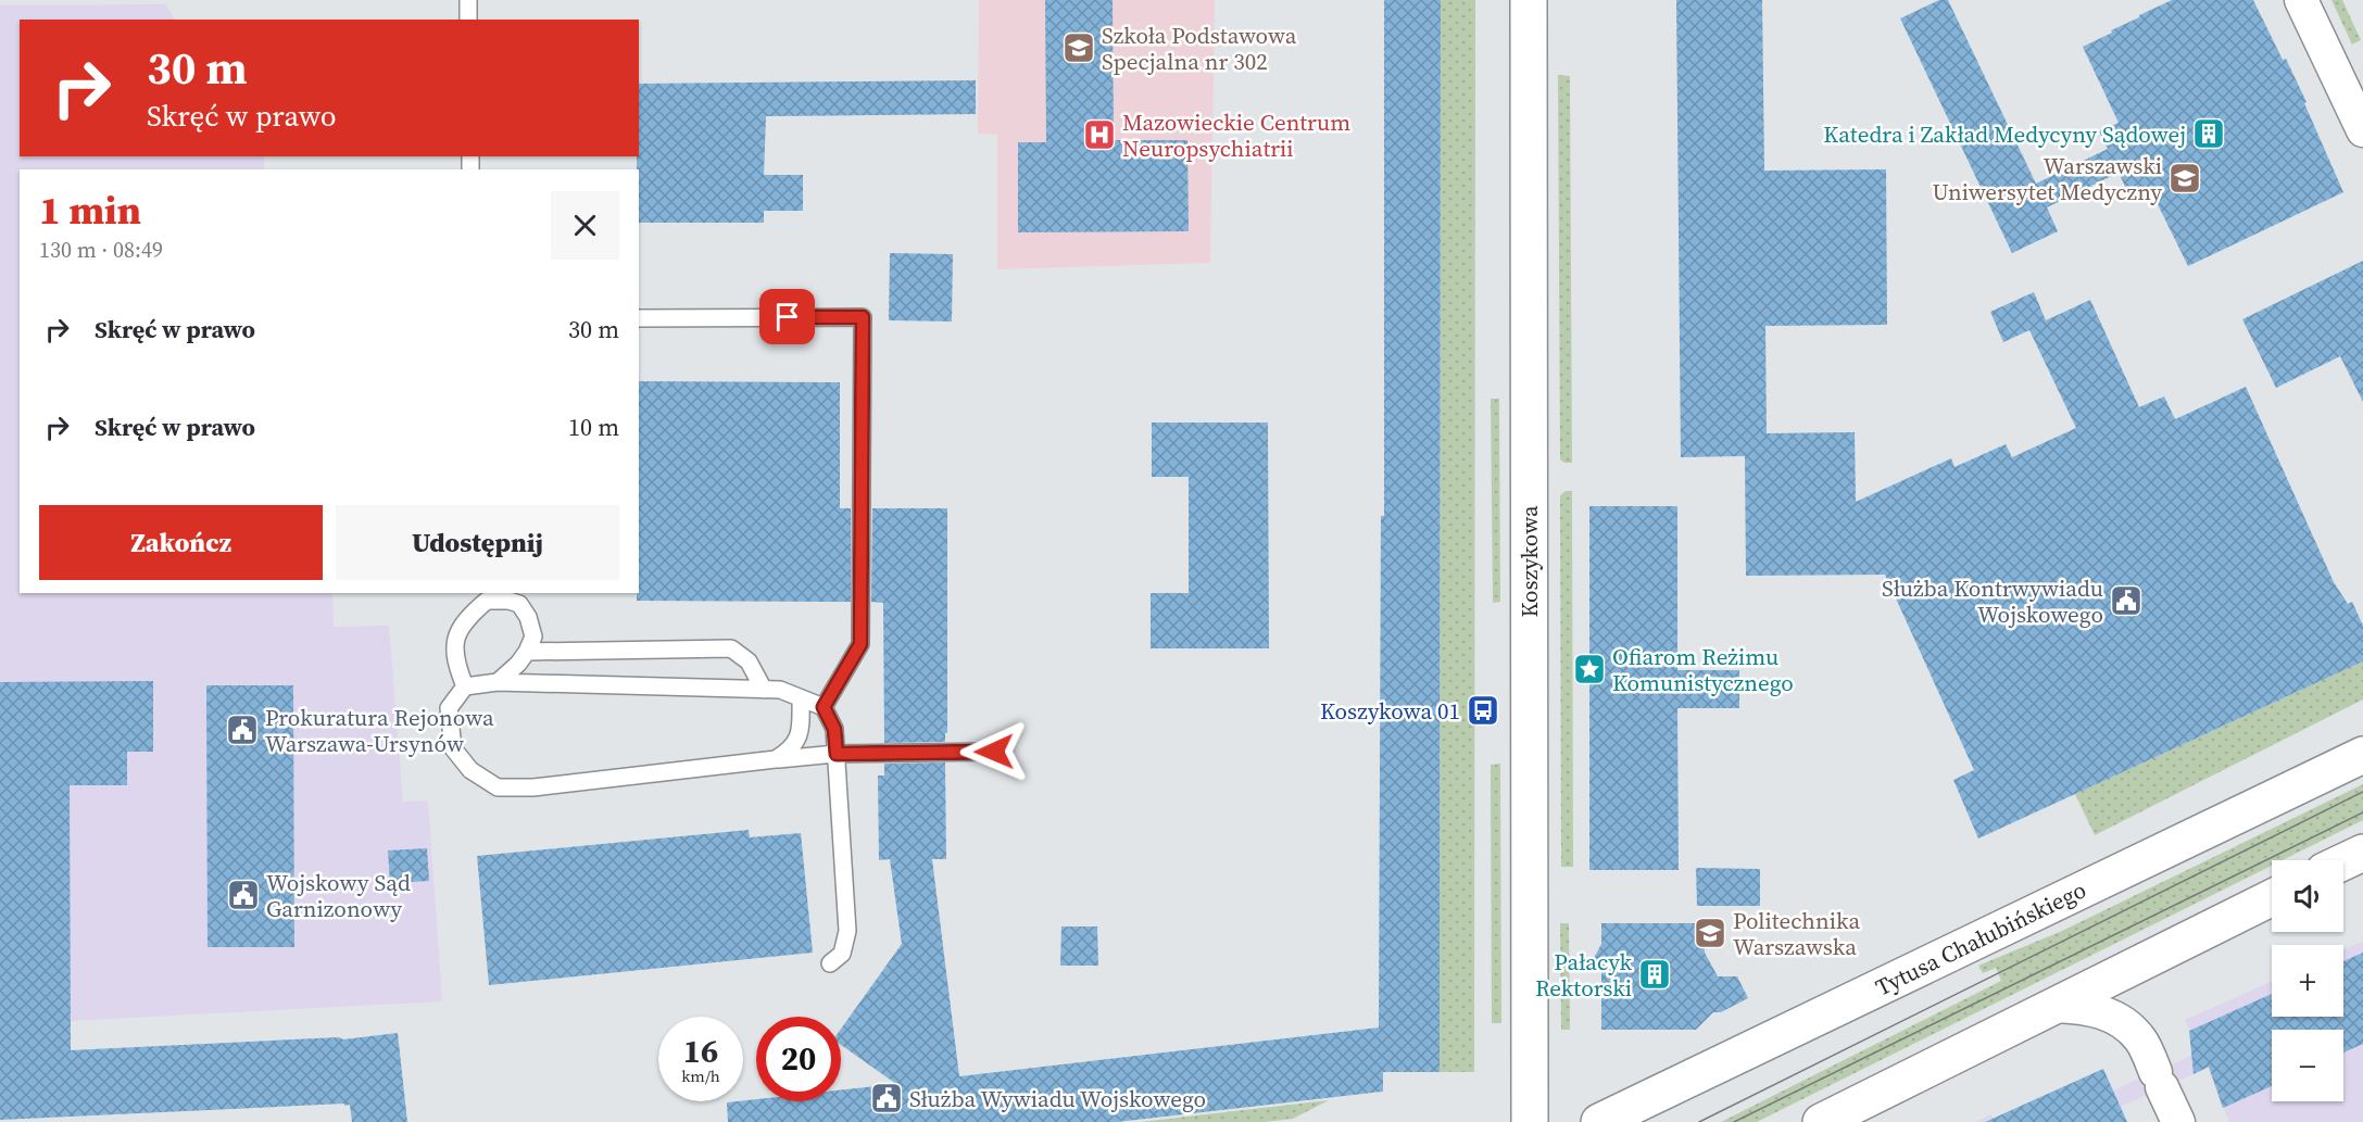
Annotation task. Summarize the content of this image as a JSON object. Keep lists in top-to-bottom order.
{
  "streets": {
    "main road": ["Koszykowa", "Tytusa Chałubińskiego"]
  },
  "places": {
    "school or university": ["Szkoła Podstawowa Specjalna nr 302", "Warszawski Uniwersytet Medyczny", "Politechnika Warszawska"],
    "building": ["Katedra i Zakład Medycyny Sądowej", "Pałacyk Rektorski"],
    "hospital": ["Mazowieckie Centrum Neuropsychiatrii"],
    "public building": [
      "Służba Kontrwywiadu Wojskowego",
      "Prokuratura Rejonowa Warszawa-Ursynów",
      "Wojskowy Sąd Garnizonowy",
      "Służba Wywiadu Wojskowego"
    ],
    "place": ["Ofiarom Reżimu Komunistycznego"],
    "bus stop": ["Koszykowa 01"]
  },
  "page": {
    "turn": ["30 m", "Skręć w prawo"],
    "heading": ["1 min", "130 m · 08:49"],
    "list": [
      {
        "name": "Skręć w prawo",
        "value": "30 m"
      },
      {
        "name": "Skręć w prawo",
        "value": "10 m"
      }
    ],
    "buttons": ["Zakończ", "Udostępnij"],
    "map_buttons": ["+", "−"],
    "speed": "16 km/h",
    "limit": "20"
  }
}
